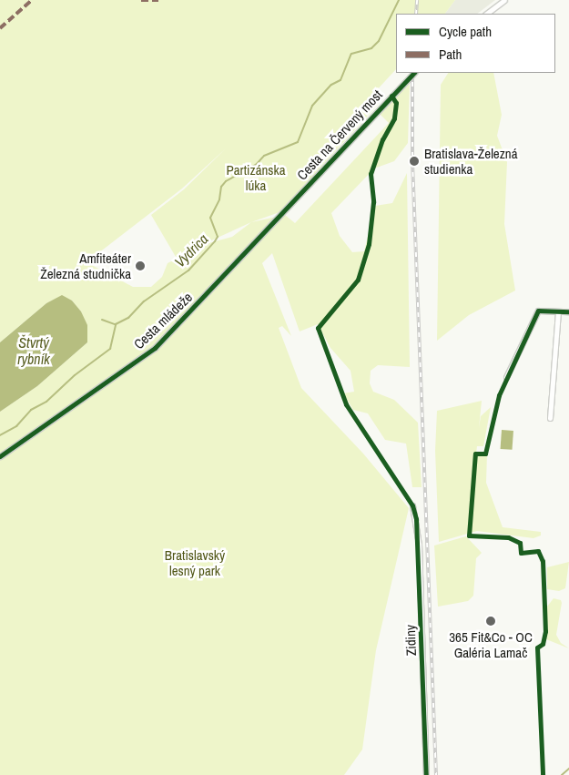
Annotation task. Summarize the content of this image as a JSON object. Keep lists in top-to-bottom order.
{
  "streets": {
    "street": ["Cesta na Červený most", "Cesta mládeže", "Zidiny"]
  },
  "crossings": [
    ["Cesta na Červený most", "Cesta mládeže"]
  ],
  "water": ["Vydrica", "Štvrtý rybník"],
  "parks": ["Partizánska lúka", "Bratislavský lesný park"],
  "places": ["Bratislava-Železná studienka", "Amfiteáter Železná studnička", "365 Fit&Co - OC Galéria Lamač"],
  "legend": ["Cycle path", "Path"]
}
